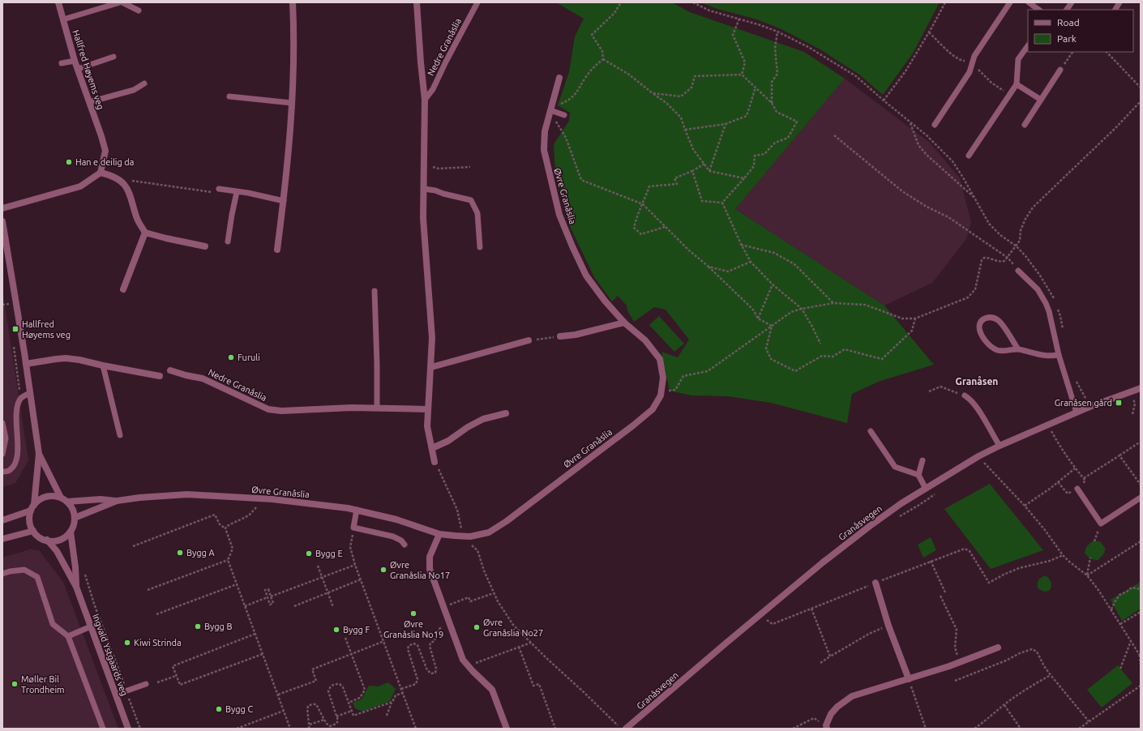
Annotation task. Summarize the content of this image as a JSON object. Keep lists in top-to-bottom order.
{
  "streets": {
    "street": [
      "Nedre Granåslia",
      "Hallfred Høyems veg",
      "Øvre Granåslia",
      "Granåsvegen",
      "Ingvald Ystgaards veg"
    ]
  },
  "crossings": [
    ["Øvre Granåslia", "Ingvald Ystgaards veg"]
  ],
  "districts": ["Granåsen"],
  "places": {
    "other": [
      "Han e deilig da",
      "Furuli",
      "Bygg A",
      "Bygg E",
      "Øvre Granåslia No17",
      "Øvre Granåslia No19",
      "Bygg B",
      "Øvre Granåslia No27",
      "Bygg F",
      "Kiwi Strinda",
      "Møller Bil Trondheim",
      "Bygg C"
    ],
    "transit": ["Hallfred Høyems veg", "Granåsen gård"]
  },
  "legend": ["Road", "Park"]
}
